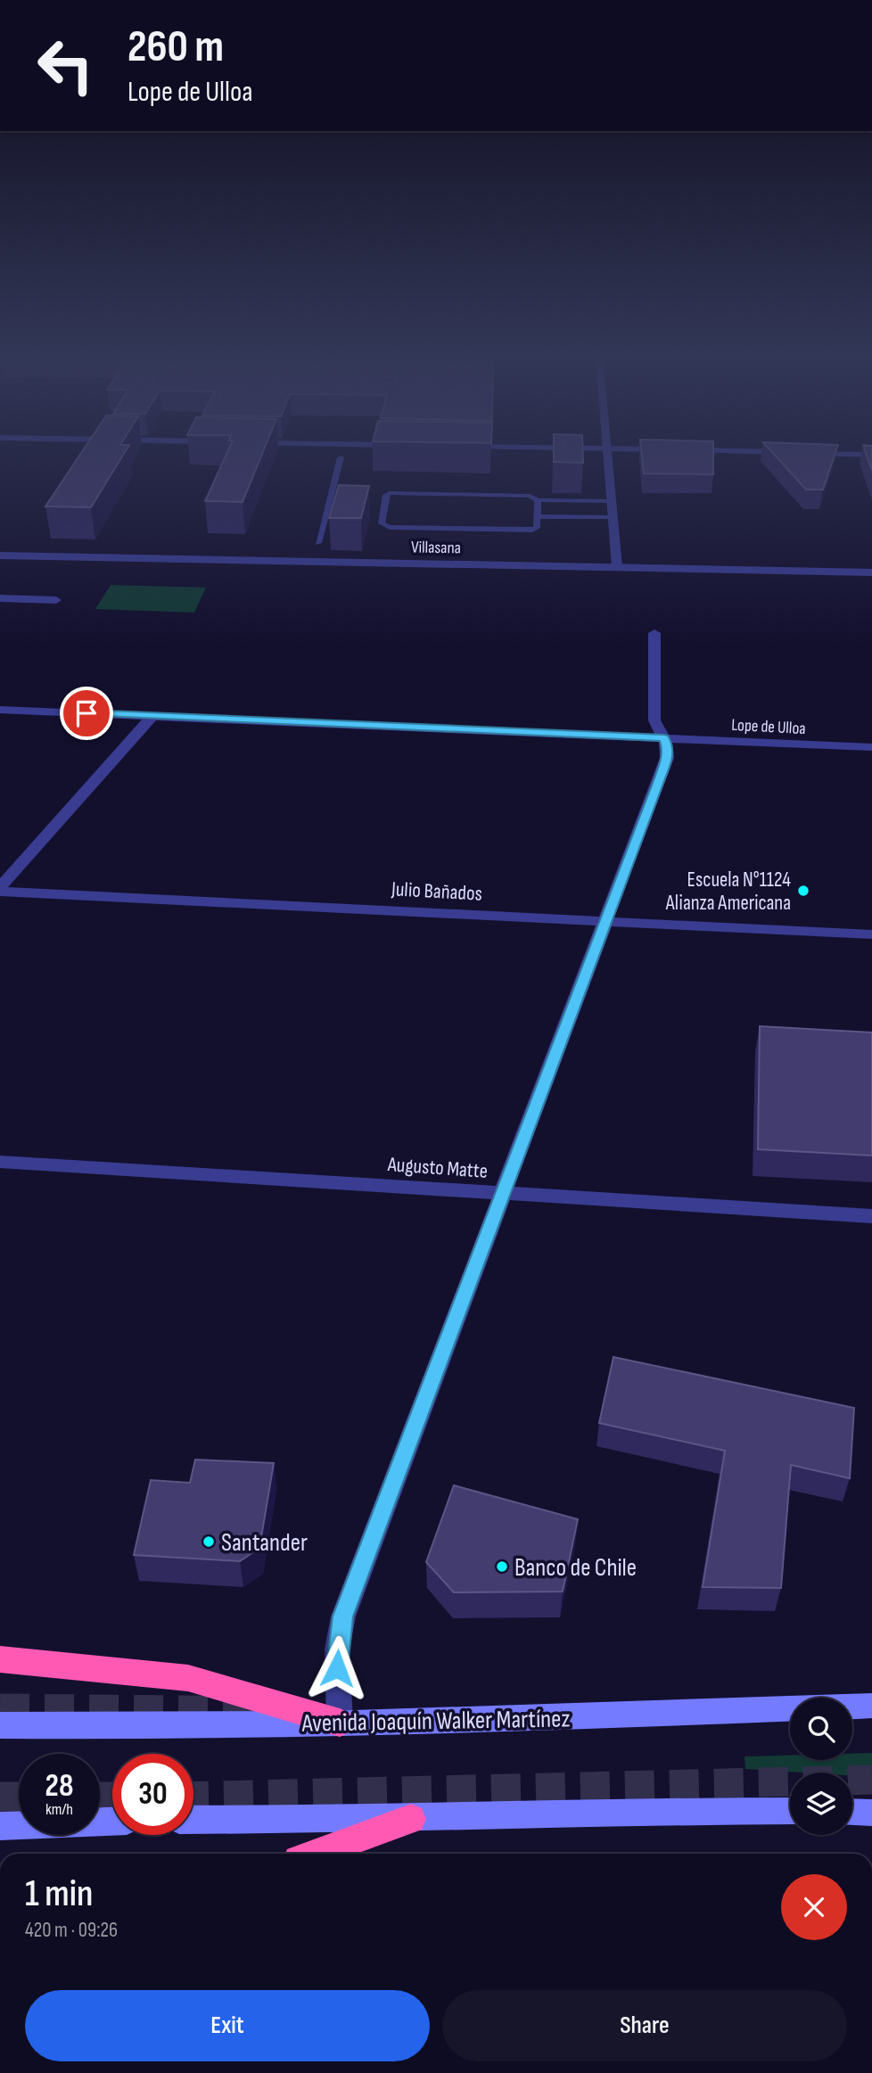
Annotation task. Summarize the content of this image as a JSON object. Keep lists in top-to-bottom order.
{
  "streets": {
    "main road": ["Avenida Joaquín Walker Martínez"],
    "street": [
      "Villasana",
      "Lope de Ulloa",
      "Julio Bañados",
      "Augusto Matte"
    ]
  },
  "places": ["Escuela N°1124 Alianza Americana", "Santander", "Banco de Chile"],
  "page": {
    "turn": ["260 m", "Lope de Ulloa"],
    "speed": "28 km/h",
    "limit": "30",
    "heading": ["1 min", "420 m · 09:26"],
    "buttons": ["Exit", "Share"]
  }
}
